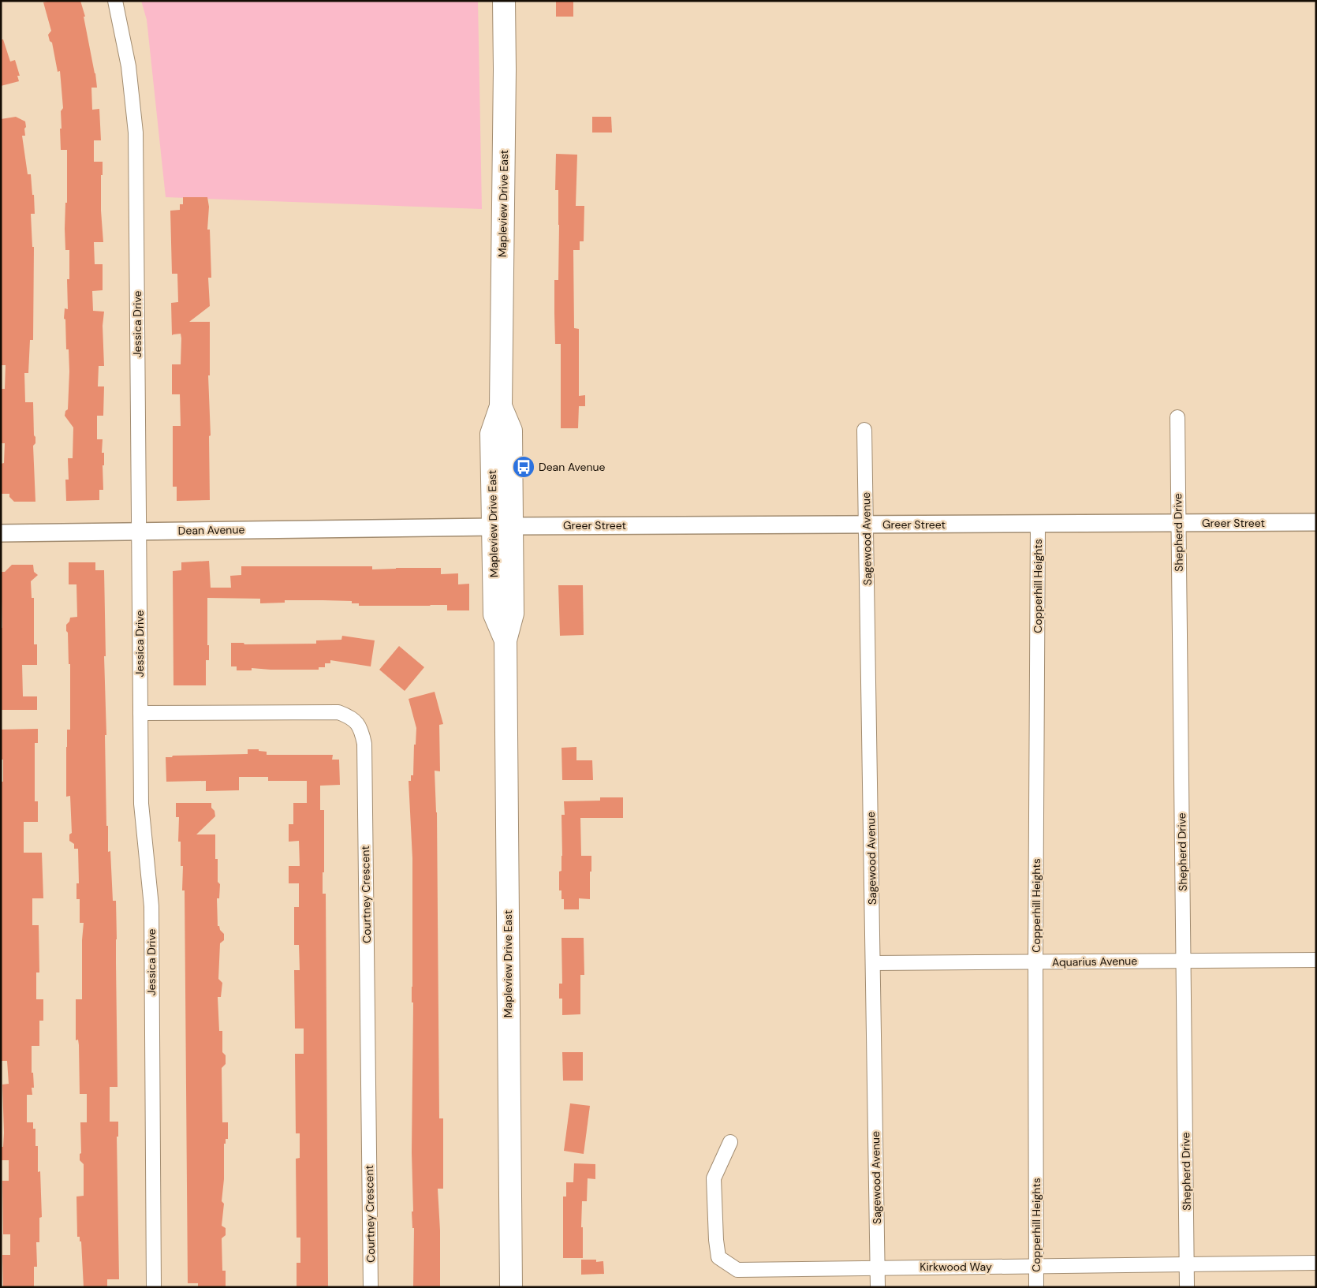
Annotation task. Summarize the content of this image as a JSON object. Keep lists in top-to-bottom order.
{
  "streets": {
    "main road": ["Mapleview Drive East"],
    "street": [
      "Jessica Drive",
      "Greer Street",
      "Dean Avenue",
      "Shepherd Drive",
      "Sagewood Avenue",
      "Copperhill Heights",
      "Courtney Crescent",
      "Aquarius Avenue",
      "Kirkwood Way"
    ]
  },
  "crossings": [
    ["Mapleview Drive East", "Greer Street"],
    ["Mapleview Drive East", "Dean Avenue"],
    ["Jessica Drive", "Dean Avenue"],
    ["Jessica Drive", "Courtney Crescent"],
    ["Greer Street", "Dean Avenue"],
    ["Greer Street", "Shepherd Drive"],
    ["Greer Street", "Sagewood Avenue"],
    ["Greer Street", "Copperhill Heights"],
    ["Shepherd Drive", "Aquarius Avenue"],
    ["Shepherd Drive", "Kirkwood Way"],
    ["Sagewood Avenue", "Aquarius Avenue"],
    ["Sagewood Avenue", "Kirkwood Way"],
    ["Copperhill Heights", "Aquarius Avenue"],
    ["Copperhill Heights", "Kirkwood Way"]
  ],
  "places": {
    "bus stop": ["Dean Avenue"]
  }
}
